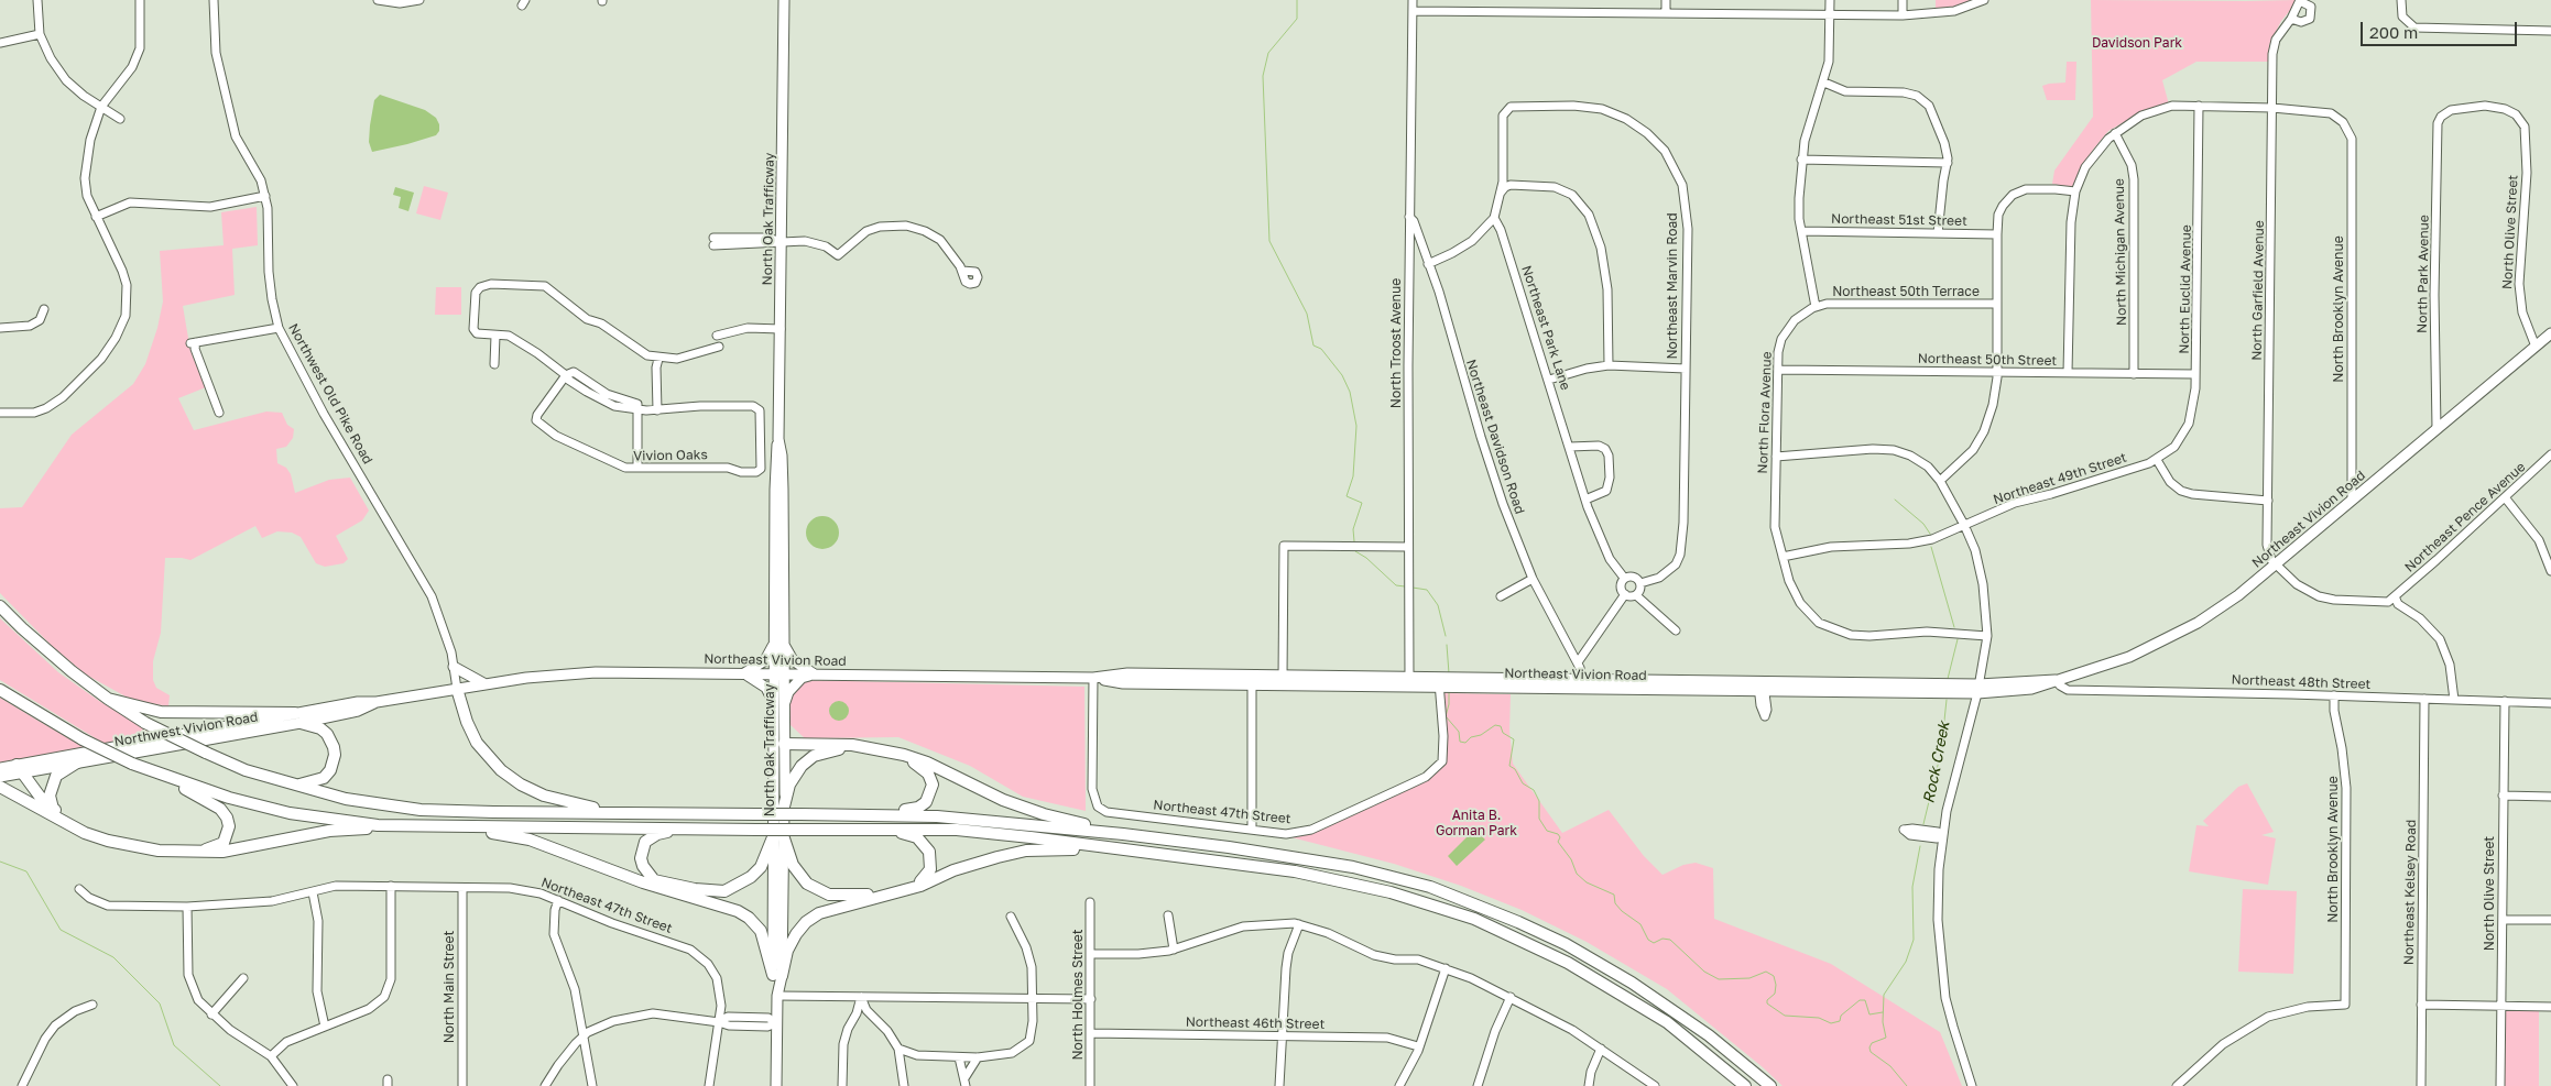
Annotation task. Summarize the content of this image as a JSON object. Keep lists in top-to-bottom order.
{
  "streets": {
    "main road": ["North Oak Trafficway", "Northeast Vivion Road", "Northwest Vivion Road"],
    "street": [
      "Northeast 51st Street",
      "North Olive Street",
      "North Michigan Avenue",
      "North Park Avenue",
      "Northeast Marvin Road",
      "North Euclid Avenue",
      "North Garfield Avenue",
      "Northeast 50th Terrace",
      "North Brooklyn Avenue",
      "Northeast Park Lane",
      "North Troost Avenue",
      "Northeast 50th Street",
      "Northwest Old Pike Road",
      "North Flora Avenue",
      "Northeast Davidson Road",
      "Vivion Oaks",
      "Northeast 49th Street",
      "Northeast Pence Avenue",
      "Northeast 48th Street",
      "Northeast 47th Street",
      "Northeast Kelsey Road",
      "North Main Street",
      "North Holmes Street",
      "Northeast 46th Street"
    ]
  },
  "crossings": [
    ["North Oak Trafficway", "Northeast Vivion Road"],
    ["North Olive Street", "North Park Avenue"],
    ["North Olive Street", "Northeast Vivion Road"],
    ["North Olive Street", "Northeast 48th Street"],
    ["North Michigan Avenue", "Northeast 50th Street"],
    ["North Park Avenue", "Northeast Vivion Road"],
    ["Northeast Marvin Road", "Northeast Park Lane"],
    ["North Euclid Avenue", "Northeast 50th Street"],
    ["North Euclid Avenue", "Northeast 49th Street"],
    ["North Garfield Avenue", "North Brooklyn Avenue"],
    ["North Garfield Avenue", "Northeast Vivion Road"],
    ["Northeast 50th Terrace", "North Flora Avenue"],
    ["North Brooklyn Avenue", "Northeast Vivion Road"],
    ["North Brooklyn Avenue", "Northeast 48th Street"],
    ["North Troost Avenue", "Northeast Davidson Road"],
    ["North Troost Avenue", "Northeast Vivion Road"],
    ["Northeast 50th Street", "North Flora Avenue"],
    ["Northwest Old Pike Road", "Northeast Vivion Road"],
    ["Northwest Old Pike Road", "Northwest Vivion Road"],
    ["North Flora Avenue", "Northeast 49th Street"],
    ["Northeast Davidson Road", "Northeast Vivion Road"],
    ["Northeast Vivion Road", "Northeast 48th Street"],
    ["Northeast Vivion Road", "Northwest Vivion Road"],
    ["Northeast Vivion Road", "Northeast 47th Street"],
    ["Northeast 48th Street", "Northeast Kelsey Road"],
    ["Northeast 47th Street", "North Main Street"],
    ["North Holmes Street", "Northeast 46th Street"]
  ],
  "water": ["Rock Creek"],
  "parks": ["Davidson Park", "Anita B. Gorman Park"],
  "scale_bar": "200 m"
}
